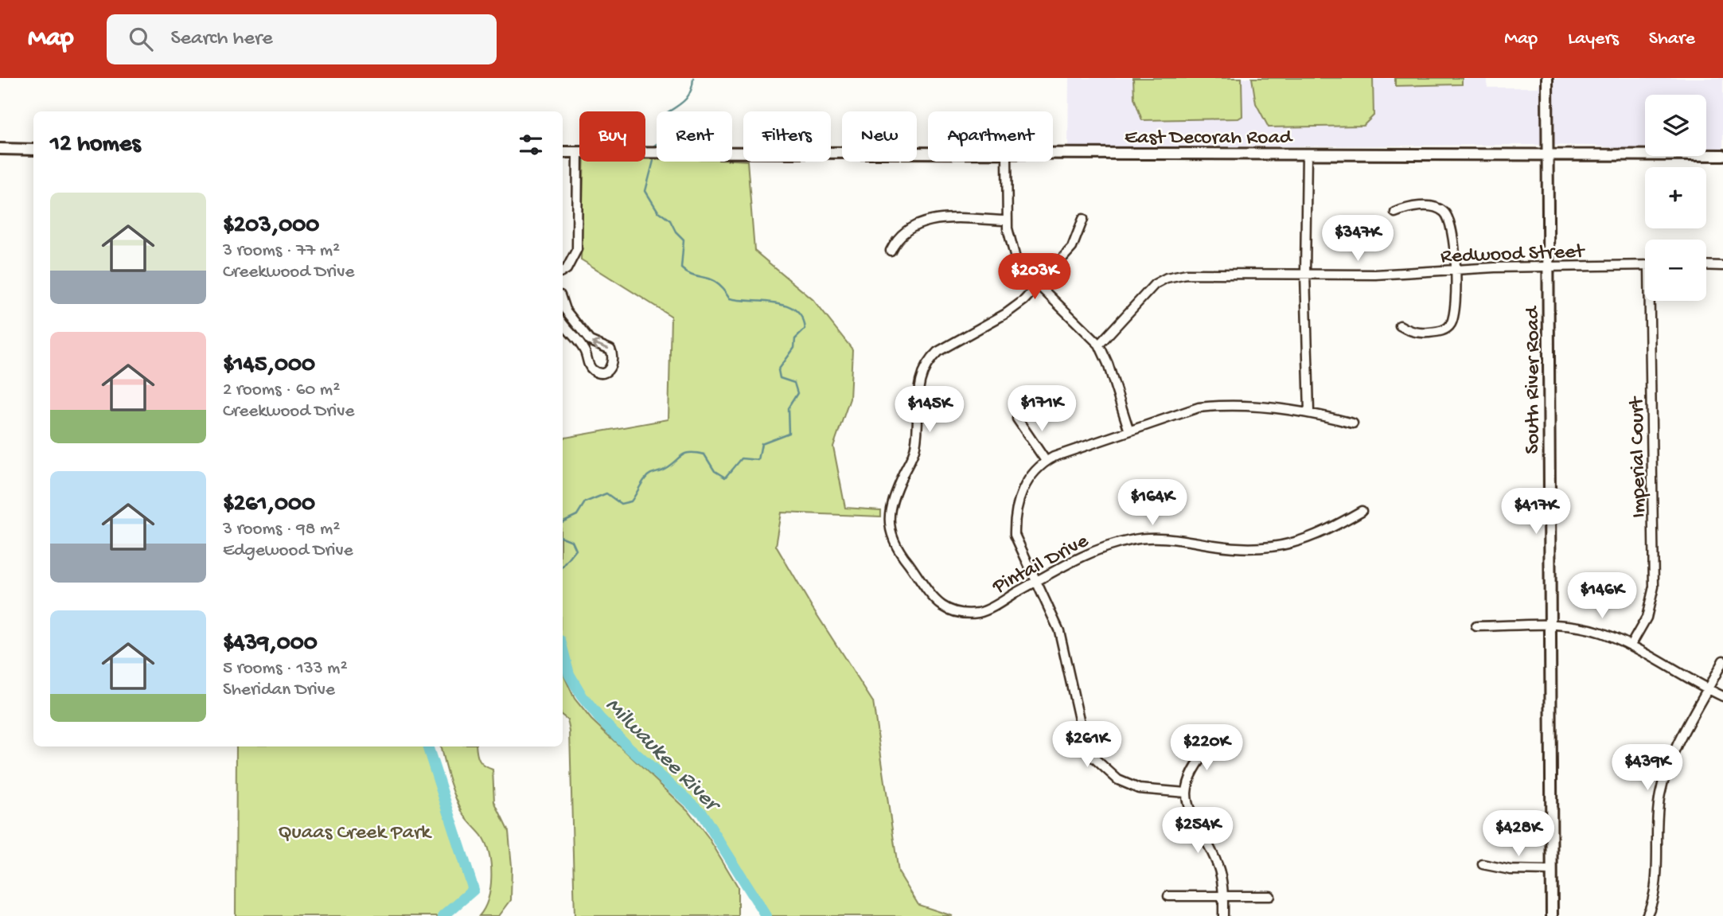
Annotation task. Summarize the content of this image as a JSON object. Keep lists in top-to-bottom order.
{
  "streets": {
    "street": [
      "East Decorah Road",
      "Redwood Street",
      "South River Road",
      "Imperial Court",
      "Pintail Drive"
    ]
  },
  "crossings": [
    ["East Decorah Road", "South River Road"],
    ["Redwood Street", "South River Road"]
  ],
  "water": ["Milwaukee River"],
  "parks": ["Quaas Creek Park"],
  "page": {
    "header": "Map",
    "search": "Search here",
    "nav": ["Map", "Layers", "Share"],
    "map_buttons": ["+", "−"],
    "chip": [
      "Buy",
      "Rent",
      "Filters",
      "New",
      "Apartment"
    ],
    "heading": "12 homes",
    "list": [
      {
        "name": "$203,000",
        "note": "3 rooms · 77 m² · Creekwood Drive"
      },
      {
        "name": "$145,000",
        "note": "2 rooms · 60 m² · Creekwood Drive"
      },
      {
        "name": "$261,000",
        "note": "3 rooms · 98 m² · Edgewood Drive"
      },
      {
        "name": "$439,000",
        "note": "5 rooms · 133 m² · Sheridan Drive"
      }
    ],
    "price": [
      "$347K",
      "$203K",
      "$171K",
      "$145K",
      "$164K",
      "$417K",
      "$146K",
      "$261K",
      "$220K",
      "$439K",
      "$254K",
      "$428K"
    ]
  }
}
